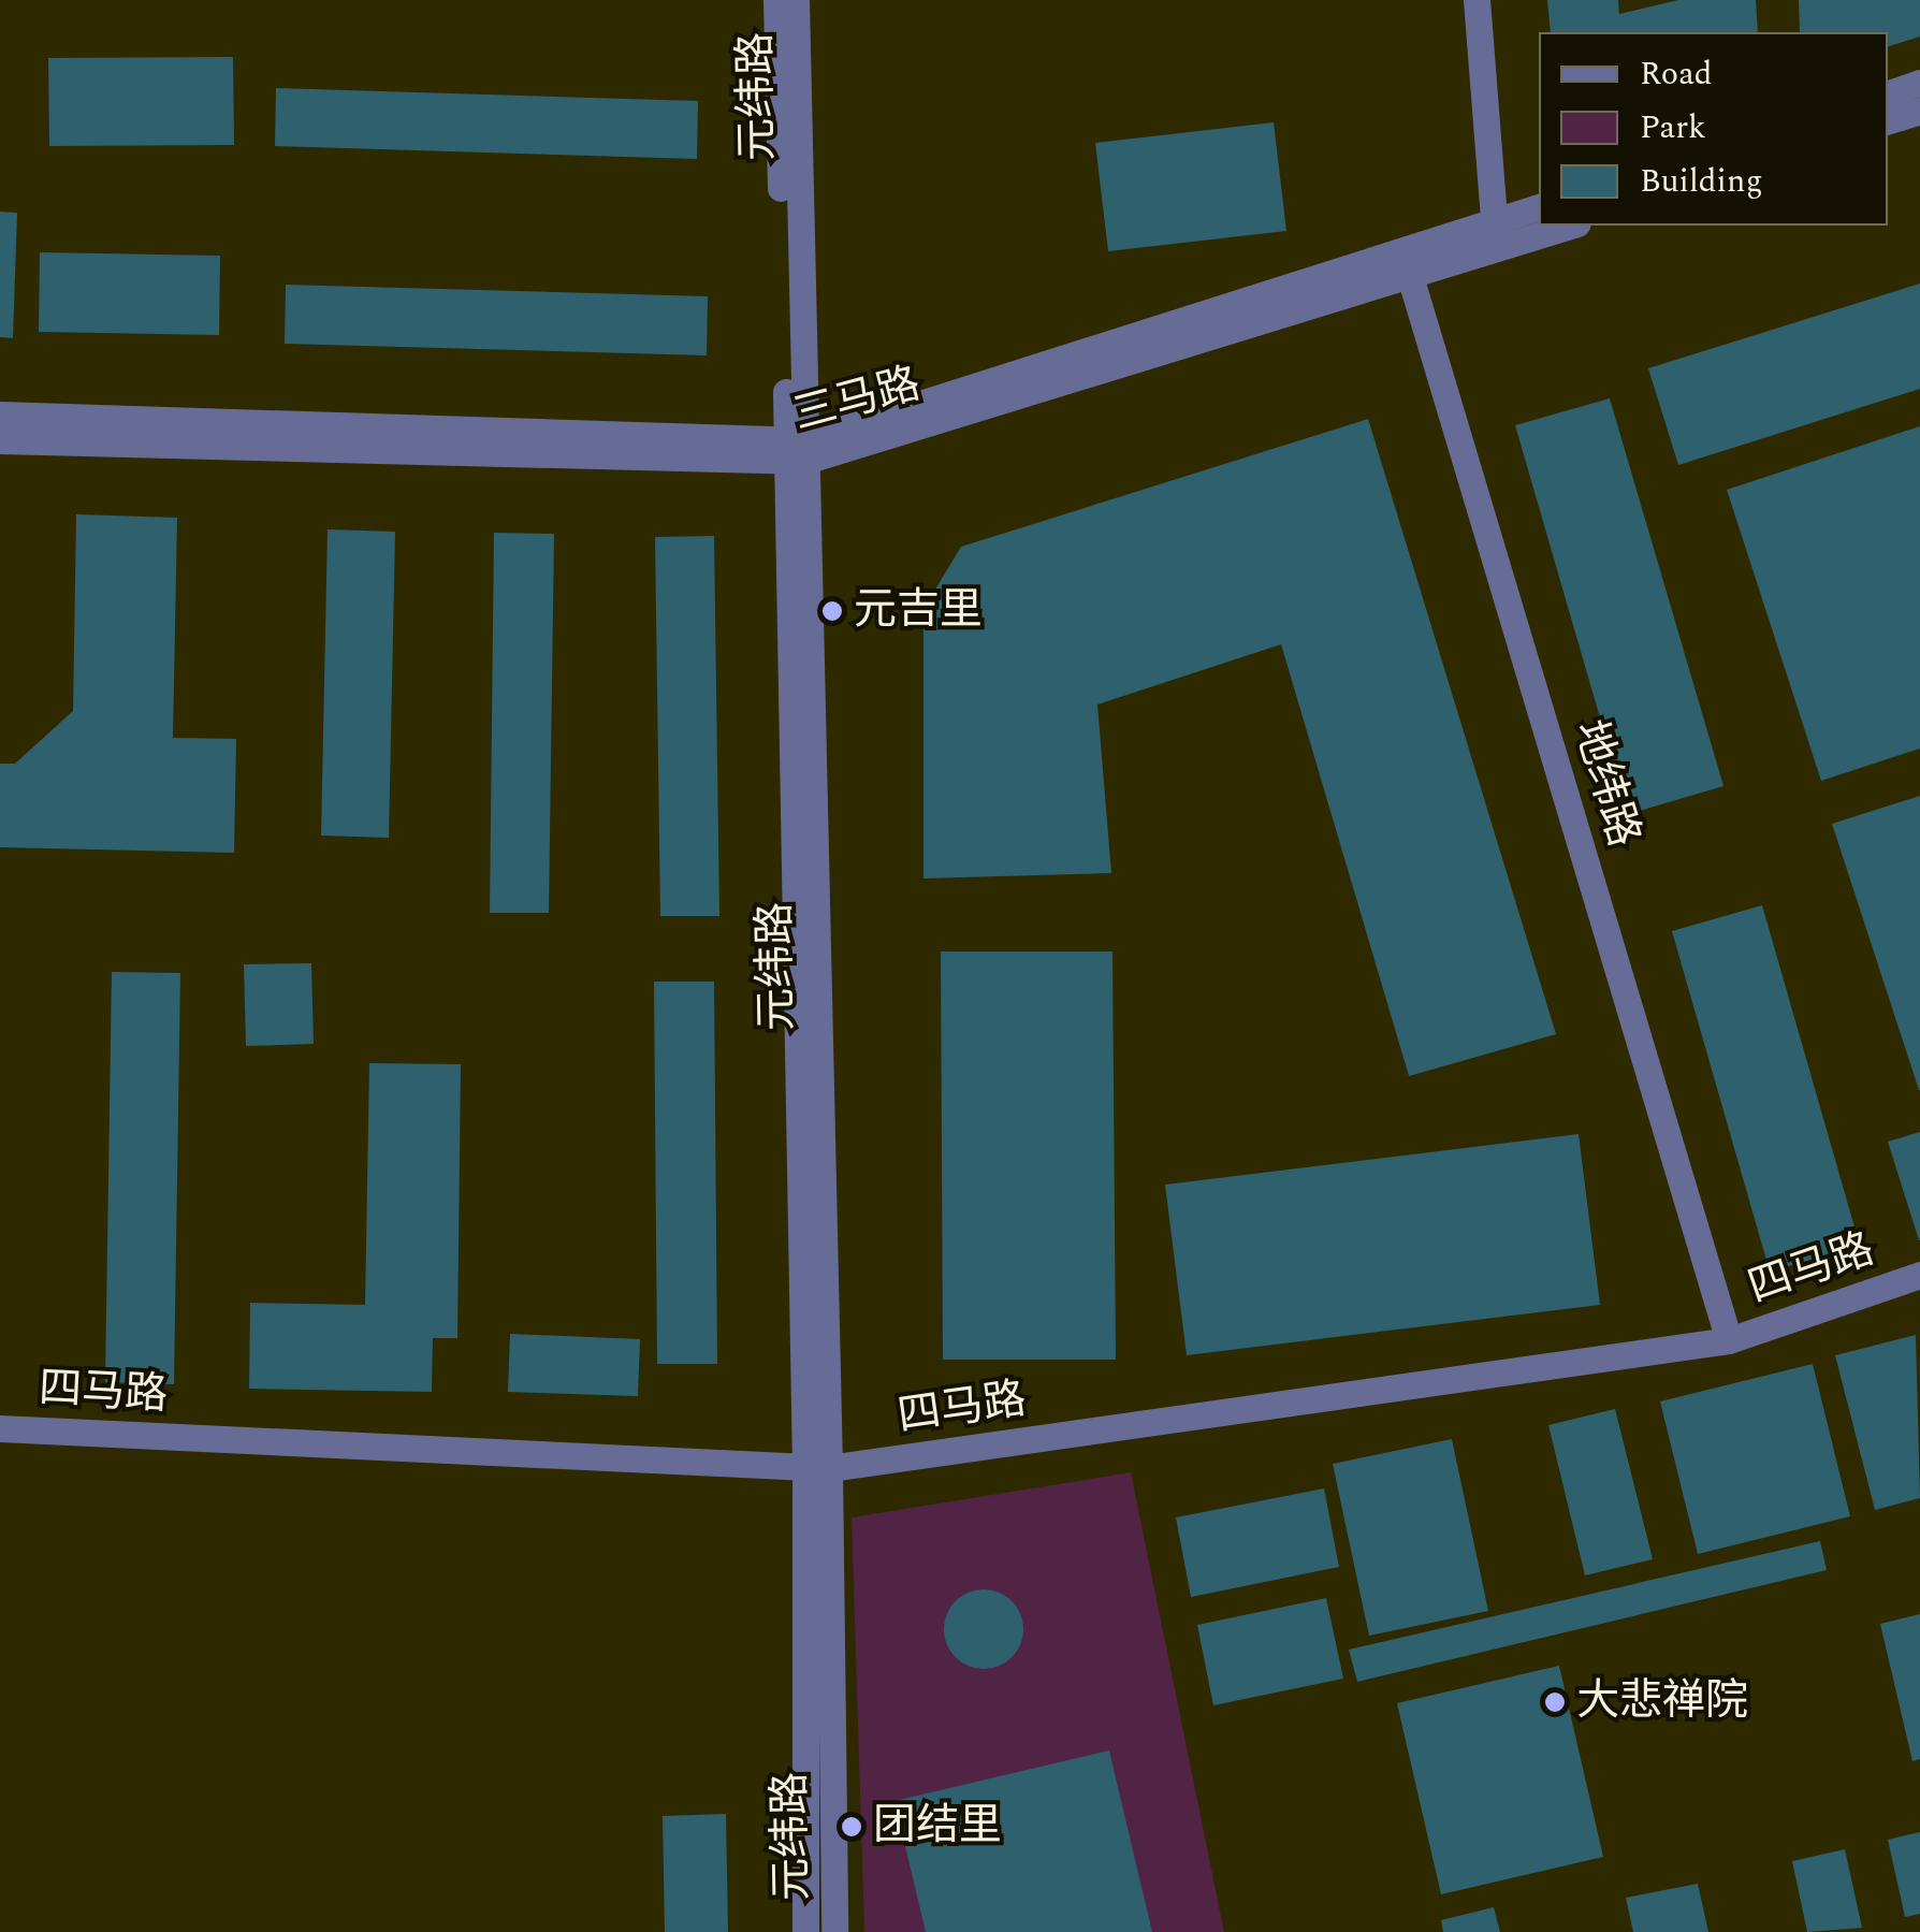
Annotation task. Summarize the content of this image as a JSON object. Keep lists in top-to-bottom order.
{
  "streets": {
    "street": [
      "元纬路",
      "三马路",
      "地纬路",
      "四马路"
    ]
  },
  "crossings": [
    ["元纬路", "三马路"],
    ["元纬路", "四马路"],
    ["三马路", "地纬路"],
    ["地纬路", "四马路"]
  ],
  "places": ["元吉里", "大悲禅院", "团结里"],
  "legend": ["Road", "Park", "Building"]
}
